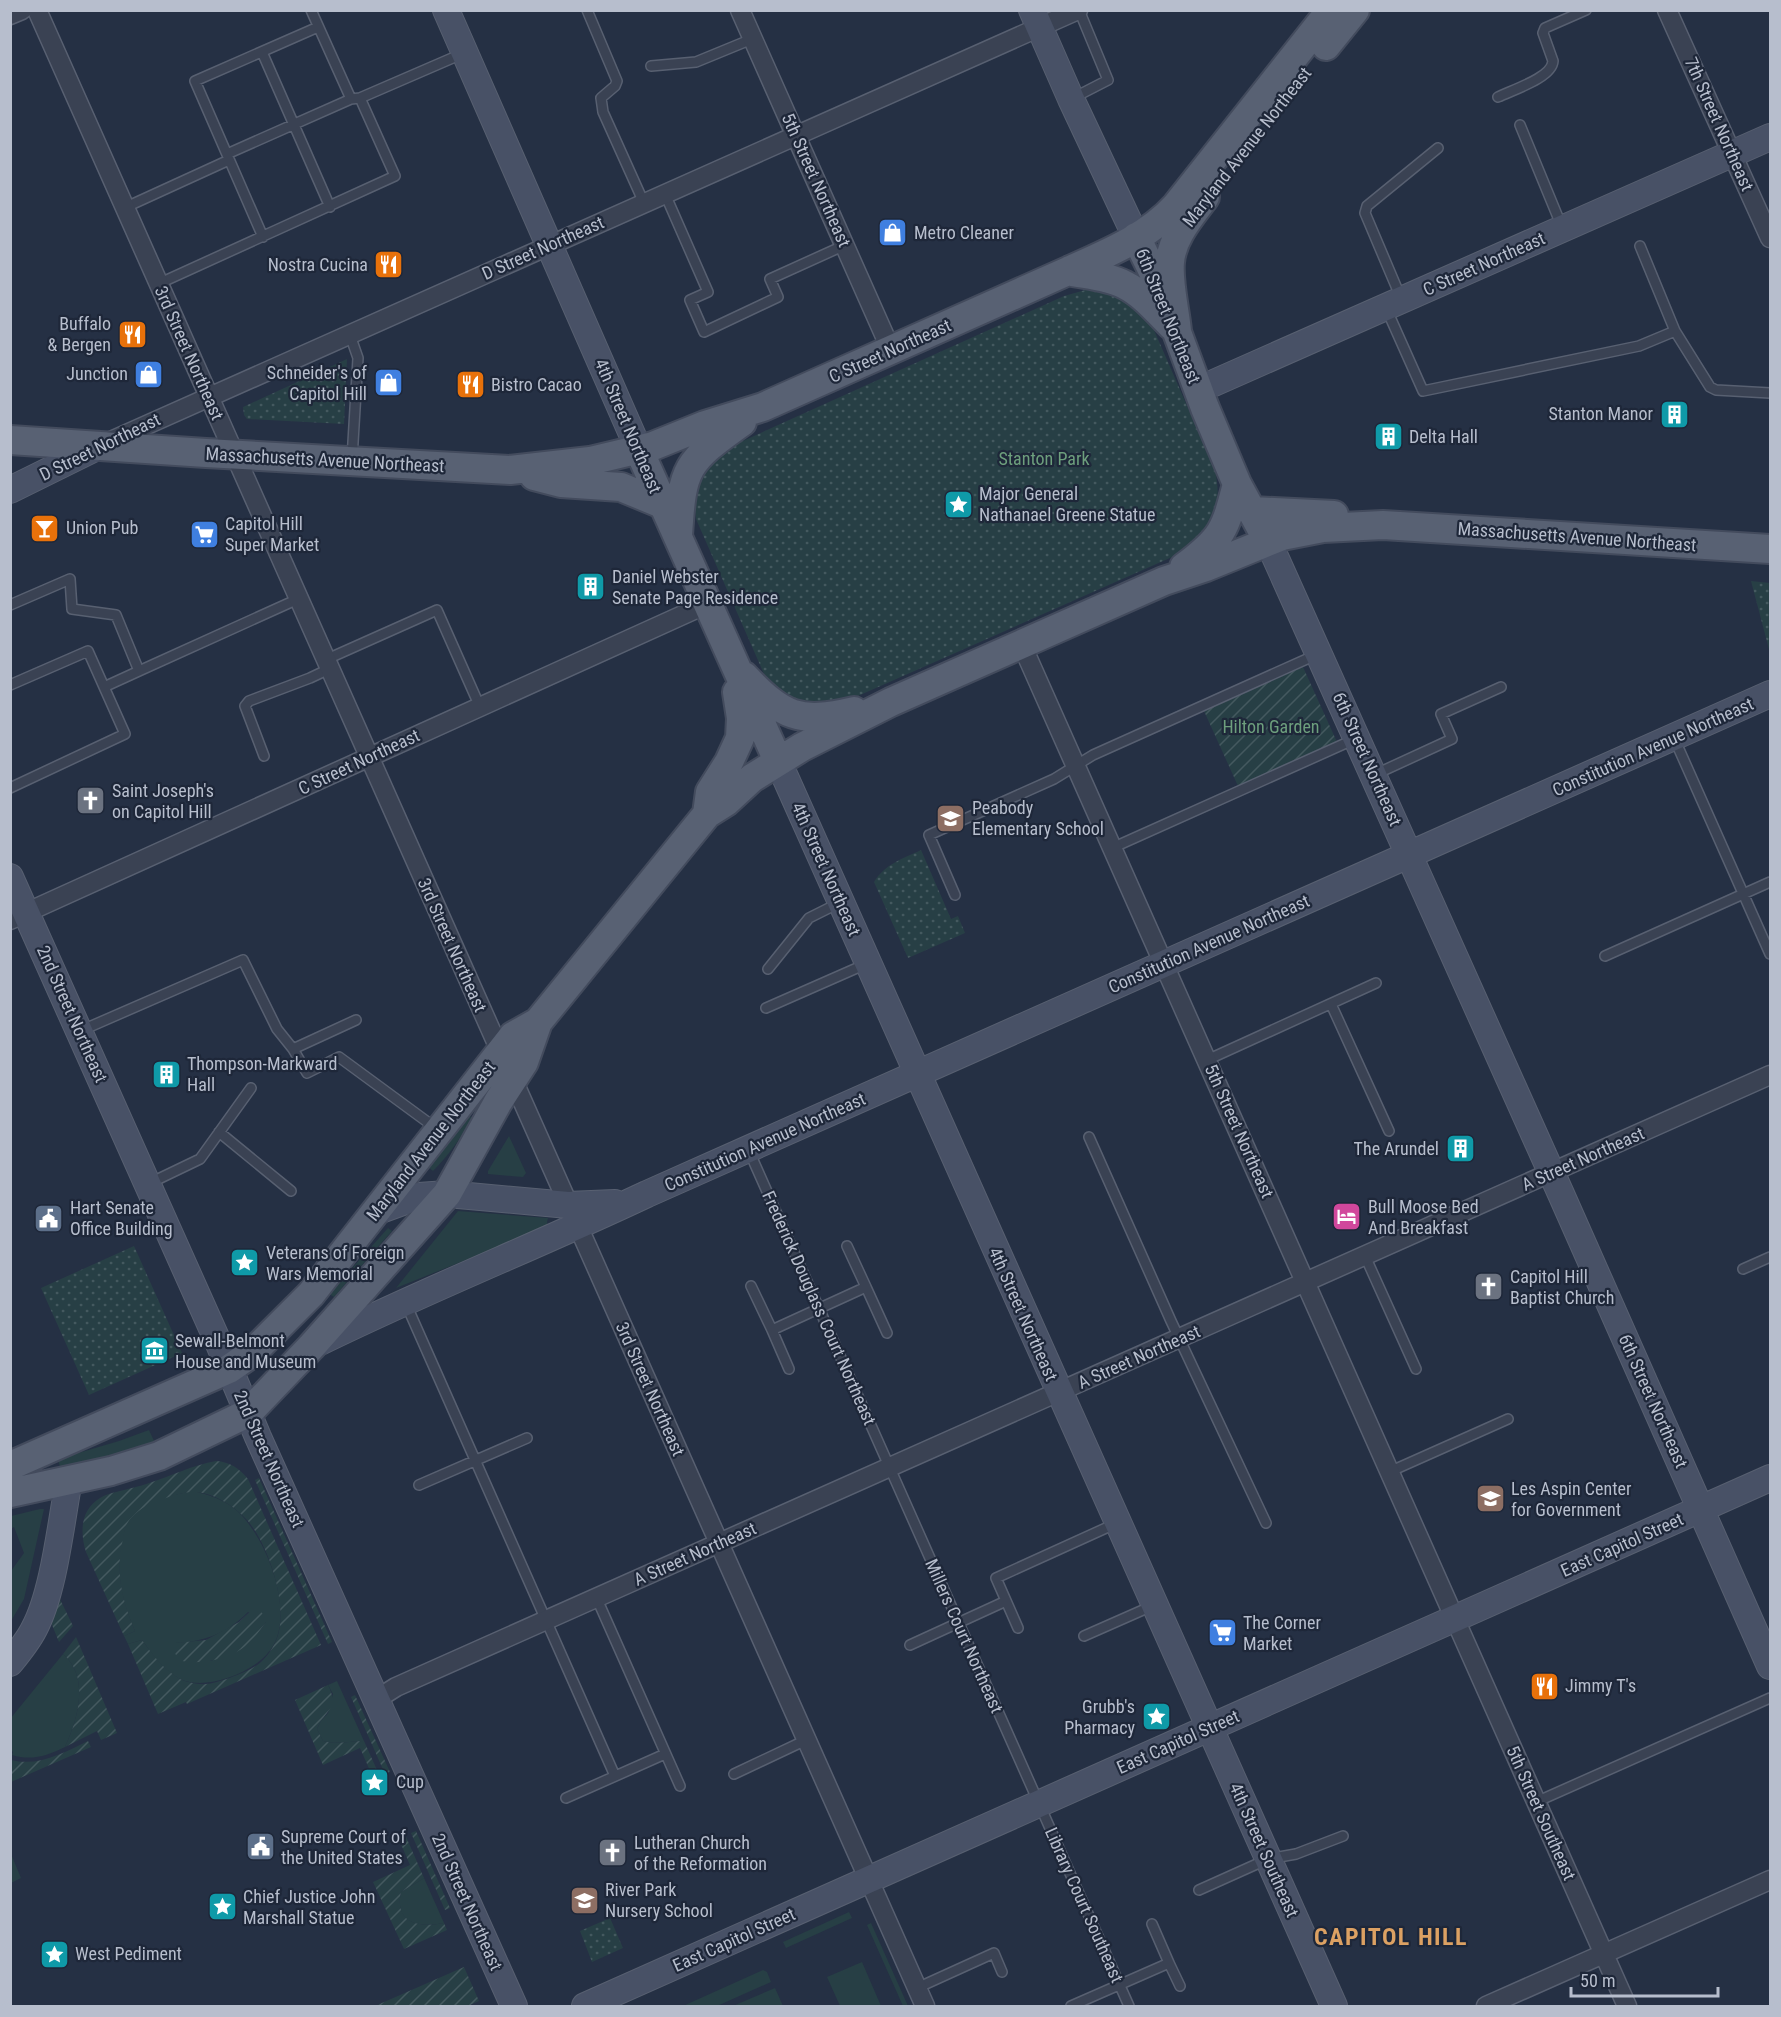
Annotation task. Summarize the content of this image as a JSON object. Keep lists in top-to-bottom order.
{
  "streets": {
    "main road": [
      "Maryland Avenue Northeast",
      "D Street Northeast",
      "C Street Northeast",
      "6th Street Northeast",
      "4th Street Northeast",
      "Massachusetts Avenue Northeast",
      "Constitution Avenue Northeast",
      "2nd Street Northeast",
      "East Capitol Street",
      "4th Street Southeast"
    ],
    "street": [
      "7th Street Northeast",
      "5th Street Northeast",
      "3rd Street Northeast",
      "A Street Northeast",
      "5th Street Southeast"
    ],
    "lane": ["Frederick Douglass Court Northeast", "Millers Court Northeast", "Library Court Southeast"]
  },
  "crossings": [
    ["7th Street Northeast", "C Street Northeast"],
    ["Maryland Avenue Northeast", "C Street Northeast"],
    ["Maryland Avenue Northeast", "6th Street Northeast"],
    ["Maryland Avenue Northeast", "3rd Street Northeast"],
    ["Maryland Avenue Northeast", "4th Street Northeast"],
    ["Maryland Avenue Northeast", "Constitution Avenue Northeast"],
    ["Maryland Avenue Northeast", "2nd Street Northeast"],
    ["5th Street Northeast", "D Street Northeast"],
    ["5th Street Northeast", "C Street Northeast"],
    ["5th Street Northeast", "Constitution Avenue Northeast"],
    ["5th Street Northeast", "A Street Northeast"],
    ["5th Street Northeast", "East Capitol Street"],
    ["5th Street Northeast", "5th Street Southeast"],
    ["D Street Northeast", "6th Street Northeast"],
    ["D Street Northeast", "3rd Street Northeast"],
    ["D Street Northeast", "4th Street Northeast"],
    ["D Street Northeast", "Massachusetts Avenue Northeast"],
    ["C Street Northeast", "6th Street Northeast"],
    ["C Street Northeast", "3rd Street Northeast"],
    ["C Street Northeast", "4th Street Northeast"],
    ["C Street Northeast", "Massachusetts Avenue Northeast"],
    ["C Street Northeast", "2nd Street Northeast"],
    ["6th Street Northeast", "Massachusetts Avenue Northeast"],
    ["6th Street Northeast", "Constitution Avenue Northeast"],
    ["6th Street Northeast", "A Street Northeast"],
    ["6th Street Northeast", "East Capitol Street"],
    ["3rd Street Northeast", "Massachusetts Avenue Northeast"],
    ["3rd Street Northeast", "Constitution Avenue Northeast"],
    ["3rd Street Northeast", "A Street Northeast"],
    ["3rd Street Northeast", "East Capitol Street"],
    ["4th Street Northeast", "Massachusetts Avenue Northeast"],
    ["4th Street Northeast", "Constitution Avenue Northeast"],
    ["4th Street Northeast", "A Street Northeast"],
    ["4th Street Northeast", "East Capitol Street"],
    ["4th Street Northeast", "4th Street Southeast"],
    ["Constitution Avenue Northeast", "Frederick Douglass Court Northeast"],
    ["2nd Street Northeast", "A Street Northeast"],
    ["A Street Northeast", "Frederick Douglass Court Northeast"],
    ["A Street Northeast", "Millers Court Northeast"],
    ["Frederick Douglass Court Northeast", "Millers Court Northeast"],
    ["East Capitol Street", "Millers Court Northeast"],
    ["East Capitol Street", "5th Street Southeast"],
    ["East Capitol Street", "4th Street Southeast"],
    ["East Capitol Street", "Library Court Southeast"],
    ["Millers Court Northeast", "Library Court Southeast"]
  ],
  "districts": ["CAPITOL HILL"],
  "parks": ["Stanton Park", "Hilton Garden"],
  "places": {
    "shop": ["Metro Cleaner", "Junction", "Schneider's of Capitol Hill"],
    "restaurant": [
      "Nostra Cucina",
      "Buffalo & Bergen",
      "Bistro Cacao",
      "Jimmy T's"
    ],
    "building": [
      "Stanton Manor",
      "Delta Hall",
      "Daniel Webster Senate Page Residence",
      "Thompson-Markward Hall",
      "The Arundel"
    ],
    "place": [
      "Major General Nathanael Greene Statue",
      "Veterans of Foreign Wars Memorial",
      "Grubb's Pharmacy",
      "Cup",
      "Chief Justice John Marshall Statue",
      "West Pediment"
    ],
    "bar": ["Union Pub"],
    "supermarket": ["Capitol Hill Super Market", "The Corner Market"],
    "church": ["Saint Joseph's on Capitol Hill", "Capitol Hill Baptist Church", "Lutheran Church of the Reformation"],
    "school or university": ["Peabody Elementary School", "Les Aspin Center for Government", "River Park Nursery School"],
    "hotel": ["Bull Moose Bed And Breakfast"],
    "public building": ["Hart Senate Office Building", "Supreme Court of the United States"],
    "museum": ["Sewall-Belmont House and Museum"]
  },
  "scale_bar": "50 m"
}
